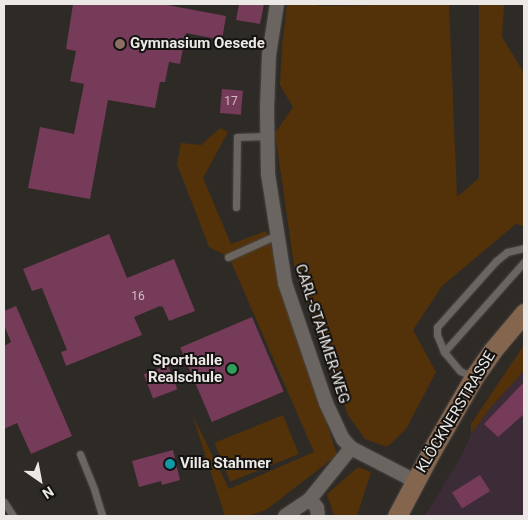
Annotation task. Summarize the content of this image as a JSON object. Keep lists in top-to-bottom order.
{
  "streets": {
    "main road": ["KLÖCKNERSTRASSE"],
    "street": ["CARL-STAHMER-WEG"]
  },
  "crossings": [
    ["CARL-STAHMER-WEG", "KLÖCKNERSTRASSE"]
  ],
  "places": ["Gymnasium Oesede", "Sporthalle Realschule", "Villa Stahmer"],
  "house_numbers": ["17", "16"],
  "north": "bottom right"
}
